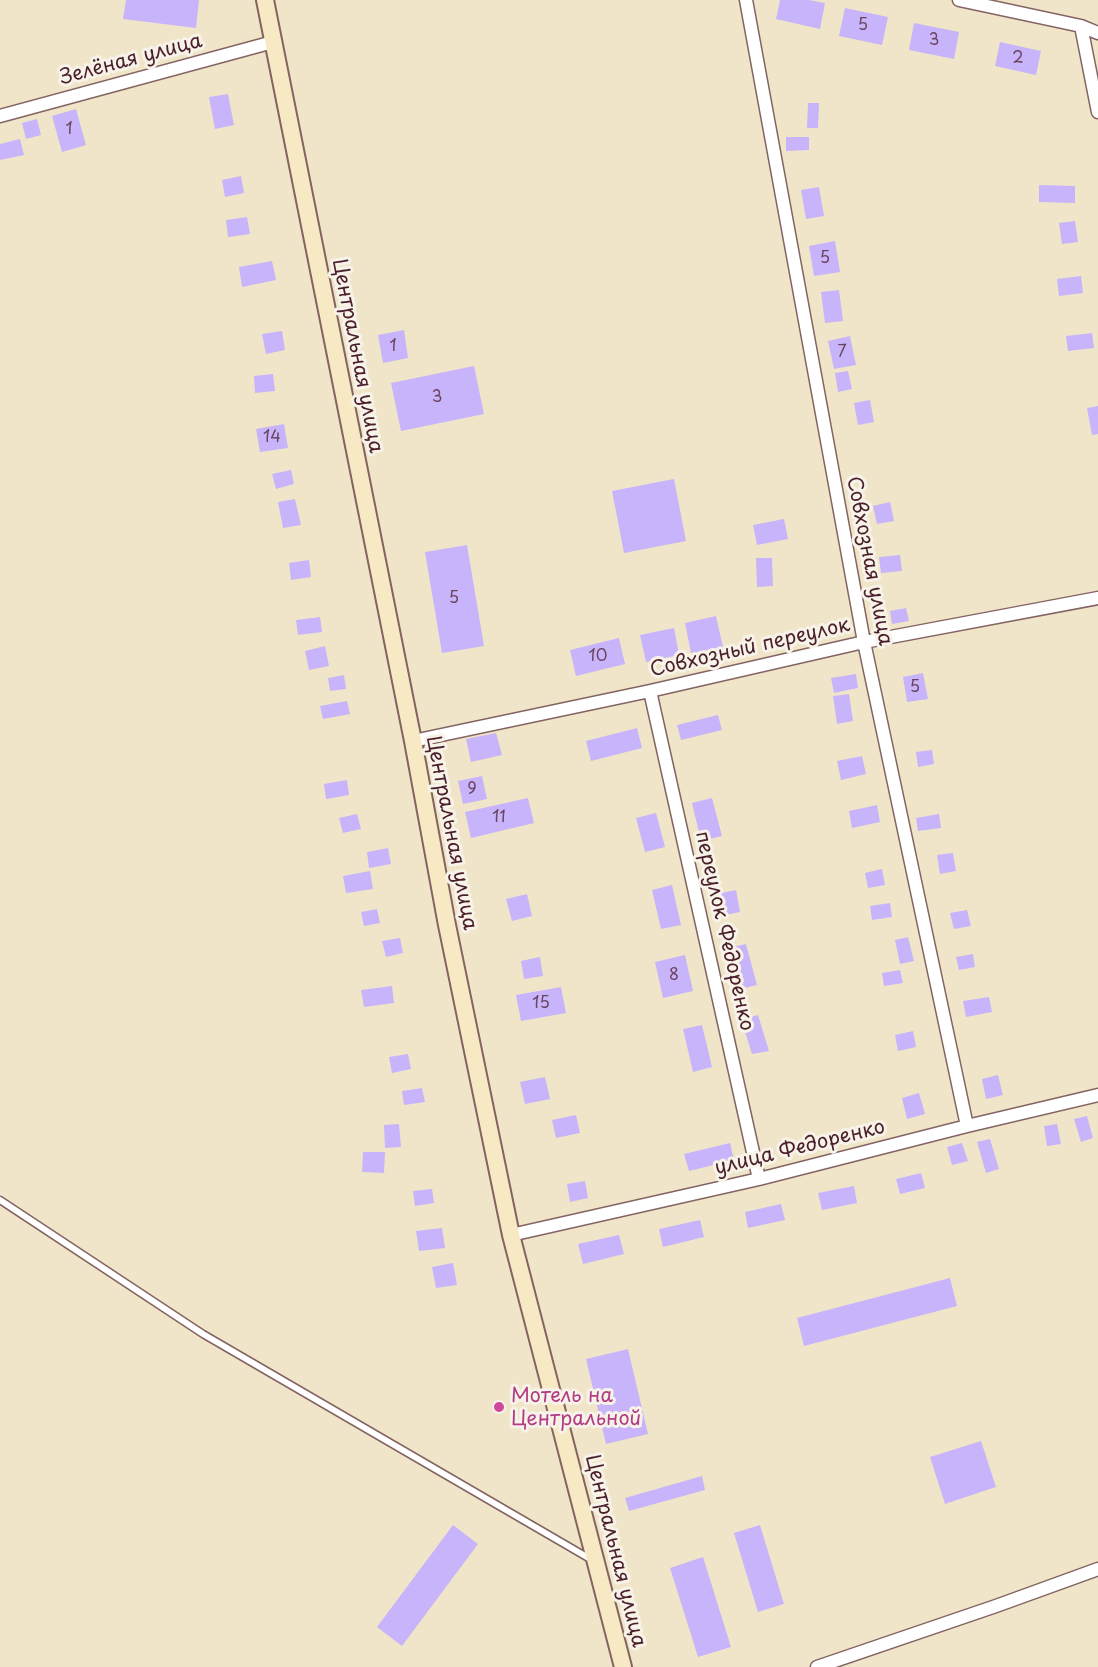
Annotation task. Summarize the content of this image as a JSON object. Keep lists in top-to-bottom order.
{
  "streets": {
    "street": [
      "Зелёная улица",
      "Центральная улица",
      "Совхозная улица",
      "Совхозный переулок",
      "переулок Федоренко",
      "улица Федоренко"
    ]
  },
  "crossings": [
    ["Зелёная улица", "Центральная улица"],
    ["Центральная улица", "Совхозный переулок"],
    ["Центральная улица", "улица Федоренко"],
    ["Совхозная улица", "Совхозный переулок"],
    ["Совхозная улица", "улица Федоренко"],
    ["Совхозный переулок", "переулок Федоренко"],
    ["переулок Федоренко", "улица Федоренко"]
  ],
  "places": ["Мотель на Центральной"],
  "house_numbers": [
    "5",
    "3",
    "2",
    "1",
    "5",
    "1",
    "7",
    "3",
    "14",
    "5",
    "10",
    "5",
    "9",
    "11",
    "8",
    "15"
  ]
}
